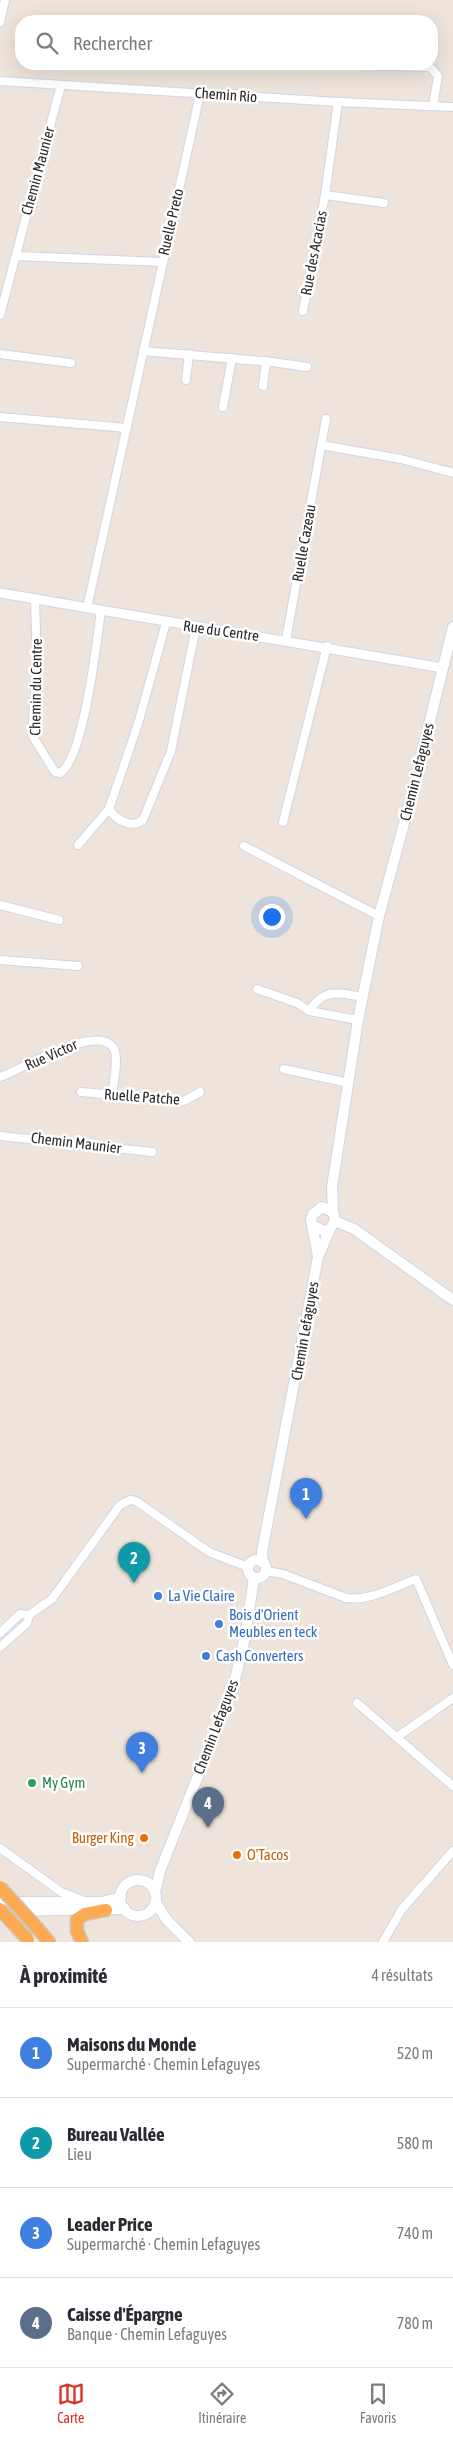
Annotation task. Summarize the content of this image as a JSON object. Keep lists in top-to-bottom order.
{
  "streets": {
    "main road": ["Chemin Lefaguyes"],
    "street": [
      "Chemin Rio",
      "Chemin Maunier",
      "Ruelle Preto",
      "Rue des Acacias",
      "Ruelle Cazeau",
      "Rue du Centre",
      "Chemin du Centre",
      "Rue Victor",
      "Ruelle Patche"
    ]
  },
  "crossings": [
    ["Chemin Rio", "Chemin Maunier"],
    ["Chemin Rio", "Ruelle Preto"],
    ["Chemin Rio", "Rue des Acacias"],
    ["Ruelle Preto", "Rue du Centre"],
    ["Ruelle Cazeau", "Rue du Centre"],
    ["Rue du Centre", "Chemin du Centre"],
    ["Rue du Centre", "Chemin Lefaguyes"],
    ["Rue Victor", "Ruelle Patche"]
  ],
  "places": [
    "La Vie Claire",
    "Bois d'Orient Meubles en teck",
    "Cash Converters",
    "My Gym",
    "Burger King",
    "O'Tacos"
  ],
  "page": {
    "search": "Rechercher",
    "pins": [
      "1",
      "2",
      "3",
      "4"
    ],
    "heading": ["À proximité", "4 résultats"],
    "list": [
      {
        "mark": "1",
        "name": "Maisons du Monde",
        "note": "Supermarché · Chemin Lefaguyes",
        "value": "520 m"
      },
      {
        "mark": "2",
        "name": "Bureau Vallée",
        "note": "Lieu",
        "value": "580 m"
      },
      {
        "mark": "3",
        "name": "Leader Price",
        "note": "Supermarché · Chemin Lefaguyes",
        "value": "740 m"
      },
      {
        "mark": "4",
        "name": "Caisse d'Épargne",
        "note": "Banque · Chemin Lefaguyes",
        "value": "780 m"
      }
    ],
    "nav": ["Carte", "Itinéraire", "Favoris"]
  }
}
